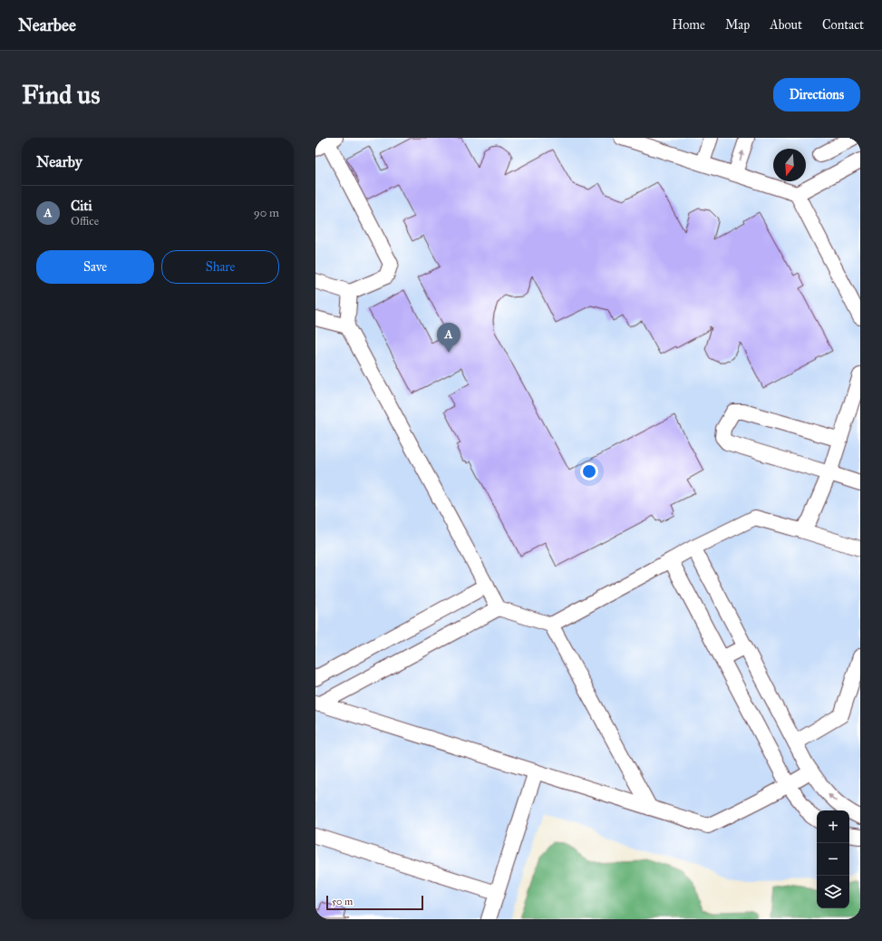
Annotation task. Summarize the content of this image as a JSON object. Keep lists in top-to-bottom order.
{
  "scale_bar": "50 m",
  "north": "bottom",
  "page": {
    "header": "Nearbee",
    "nav": [
      "Home",
      "Map",
      "About",
      "Contact"
    ],
    "buttons": [
      "Directions",
      ["Save", "Share"]
    ],
    "title": "Find us",
    "heading": "Nearby",
    "list": [
      {
        "mark": "A",
        "name": "Citi",
        "note": "Office",
        "value": "90 m"
      }
    ],
    "pins": "A",
    "map_buttons": ["+", "−"],
    "scale": "50 m"
  }
}
